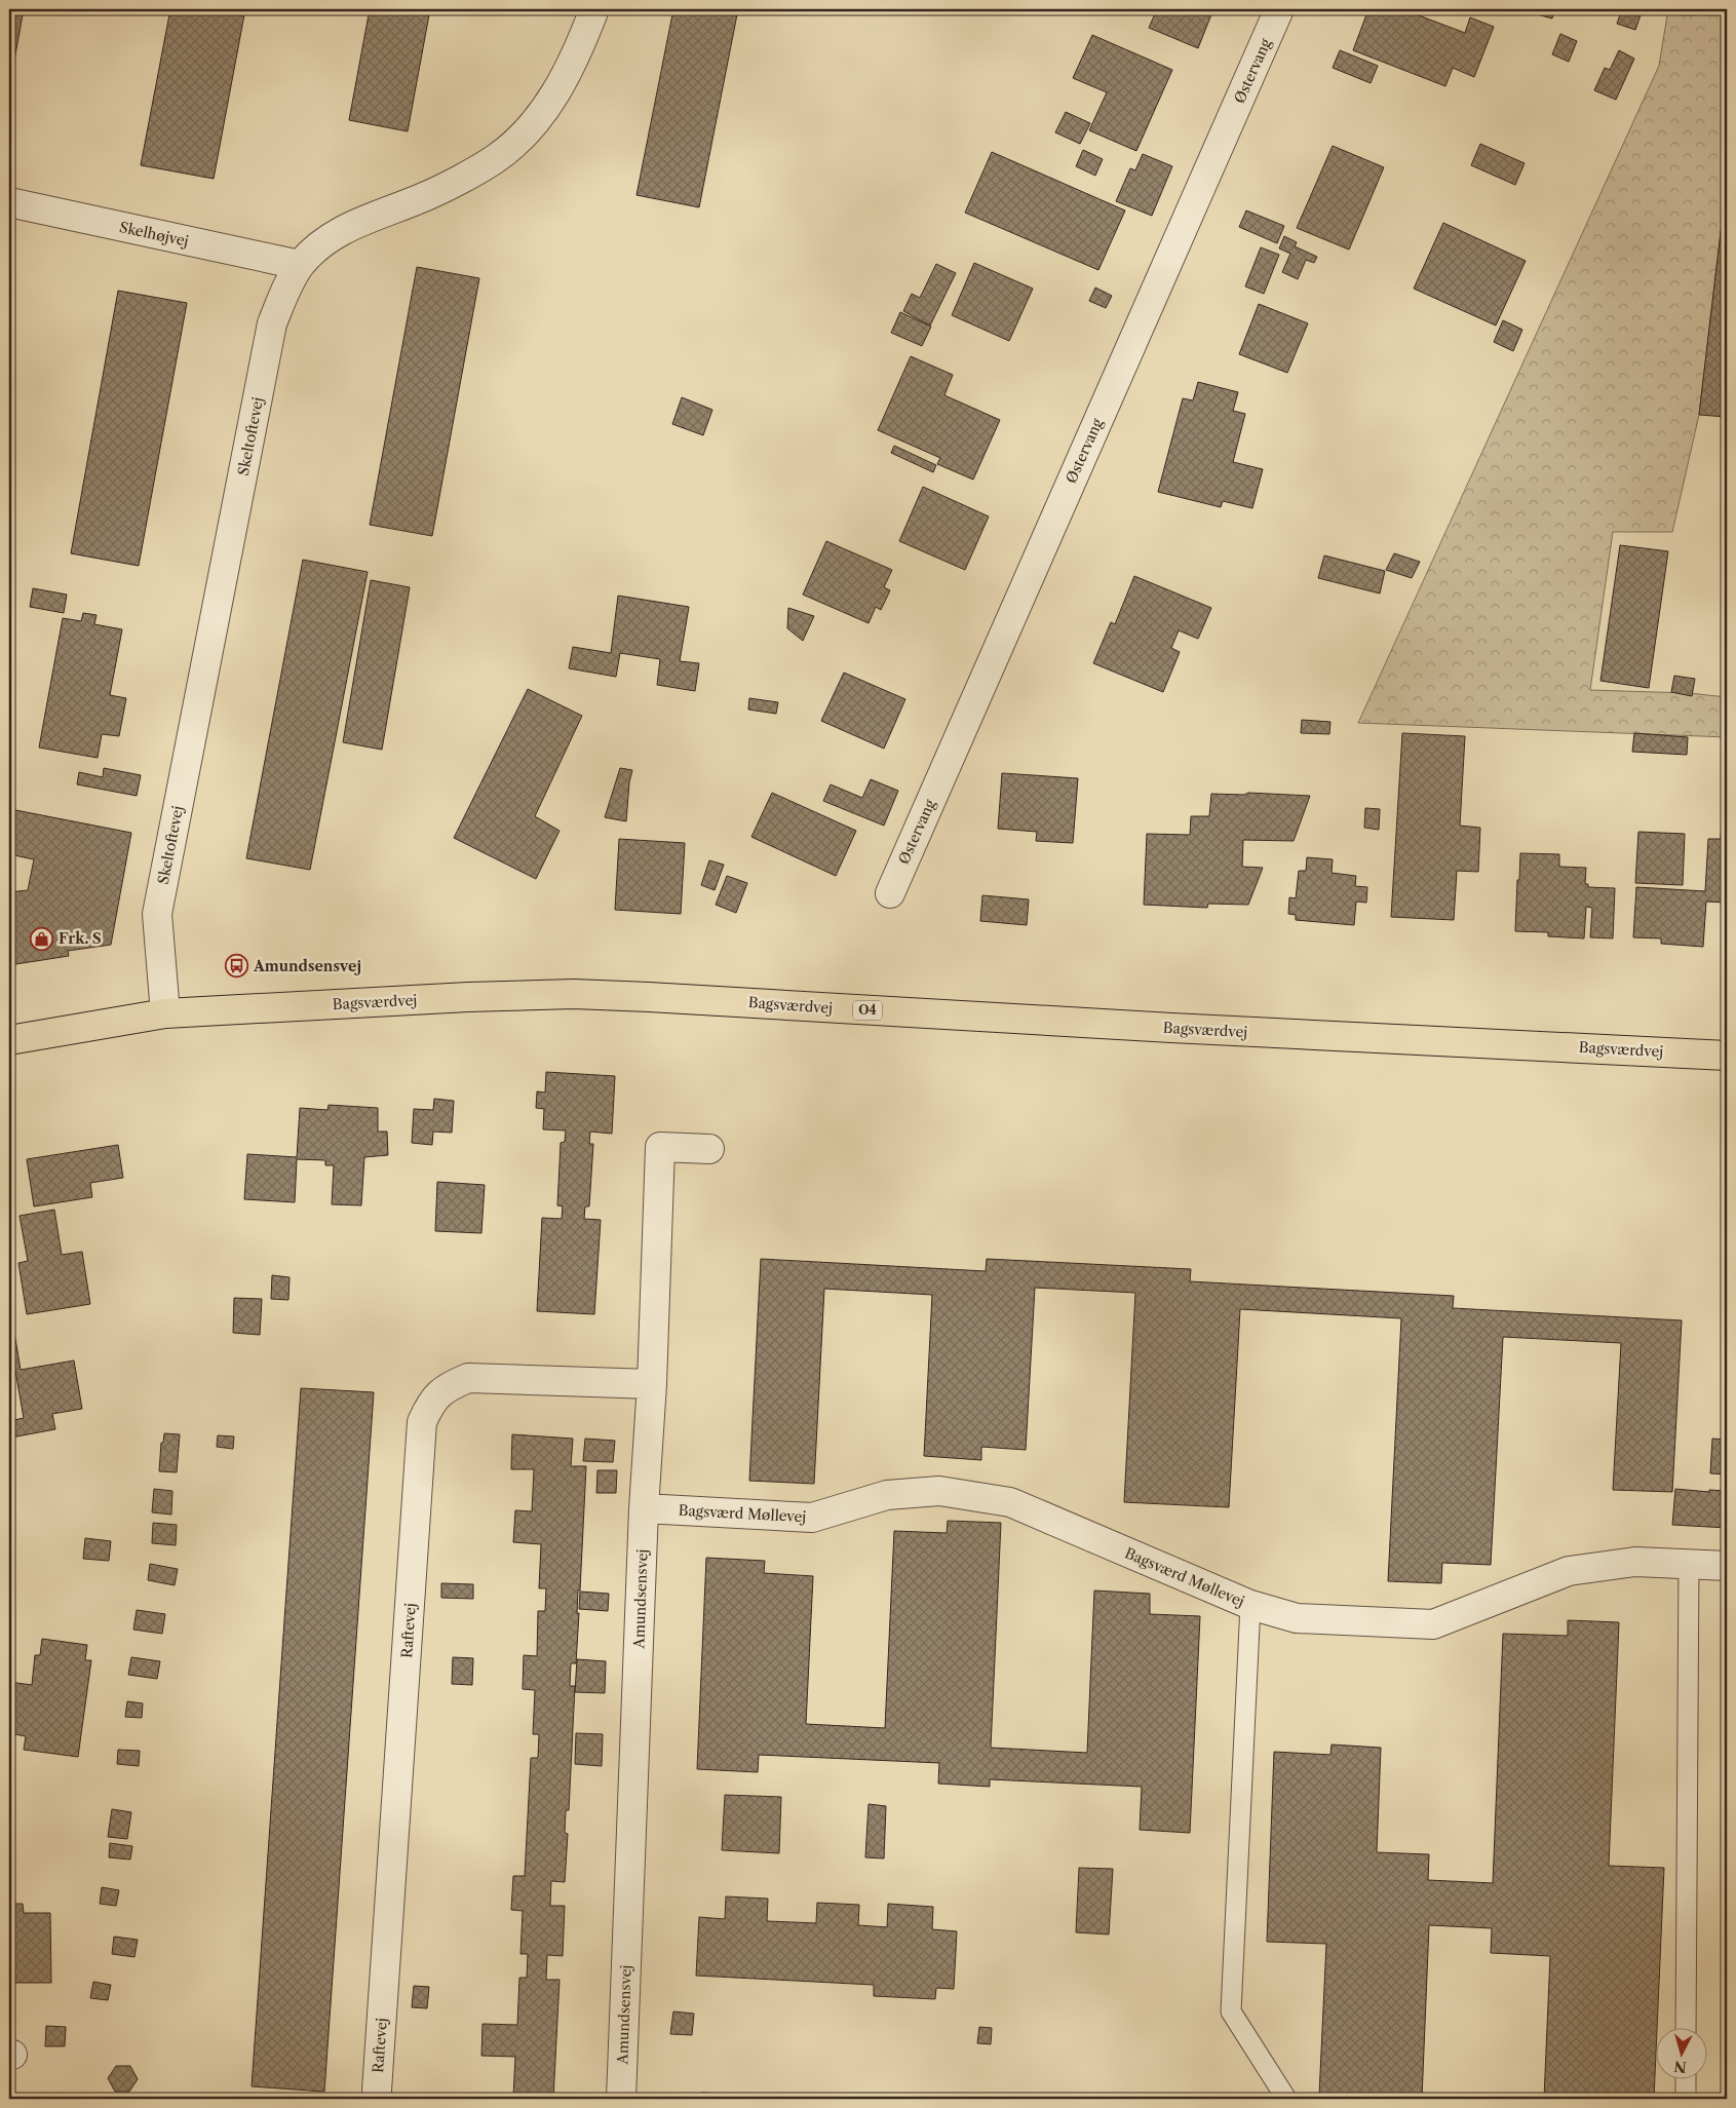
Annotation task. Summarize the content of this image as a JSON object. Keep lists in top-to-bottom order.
{
  "streets": {
    "main road": ["Bagsværdvej", "O4"],
    "street": [
      "Østervang",
      "Skelhøjvej",
      "Skeltoftevej",
      "Bagsværd Møllevej",
      "Amundsensvej",
      "Raftevej"
    ]
  },
  "crossings": [
    ["Skelhøjvej", "Skeltoftevej"],
    ["Skeltoftevej", "Bagsværdvej"],
    ["Bagsværd Møllevej", "Amundsensvej"],
    ["Amundsensvej", "Raftevej"]
  ],
  "places": {
    "shop": ["Frk. S"],
    "bus stop": ["Amundsensvej"]
  },
  "north": "bottom"
}
